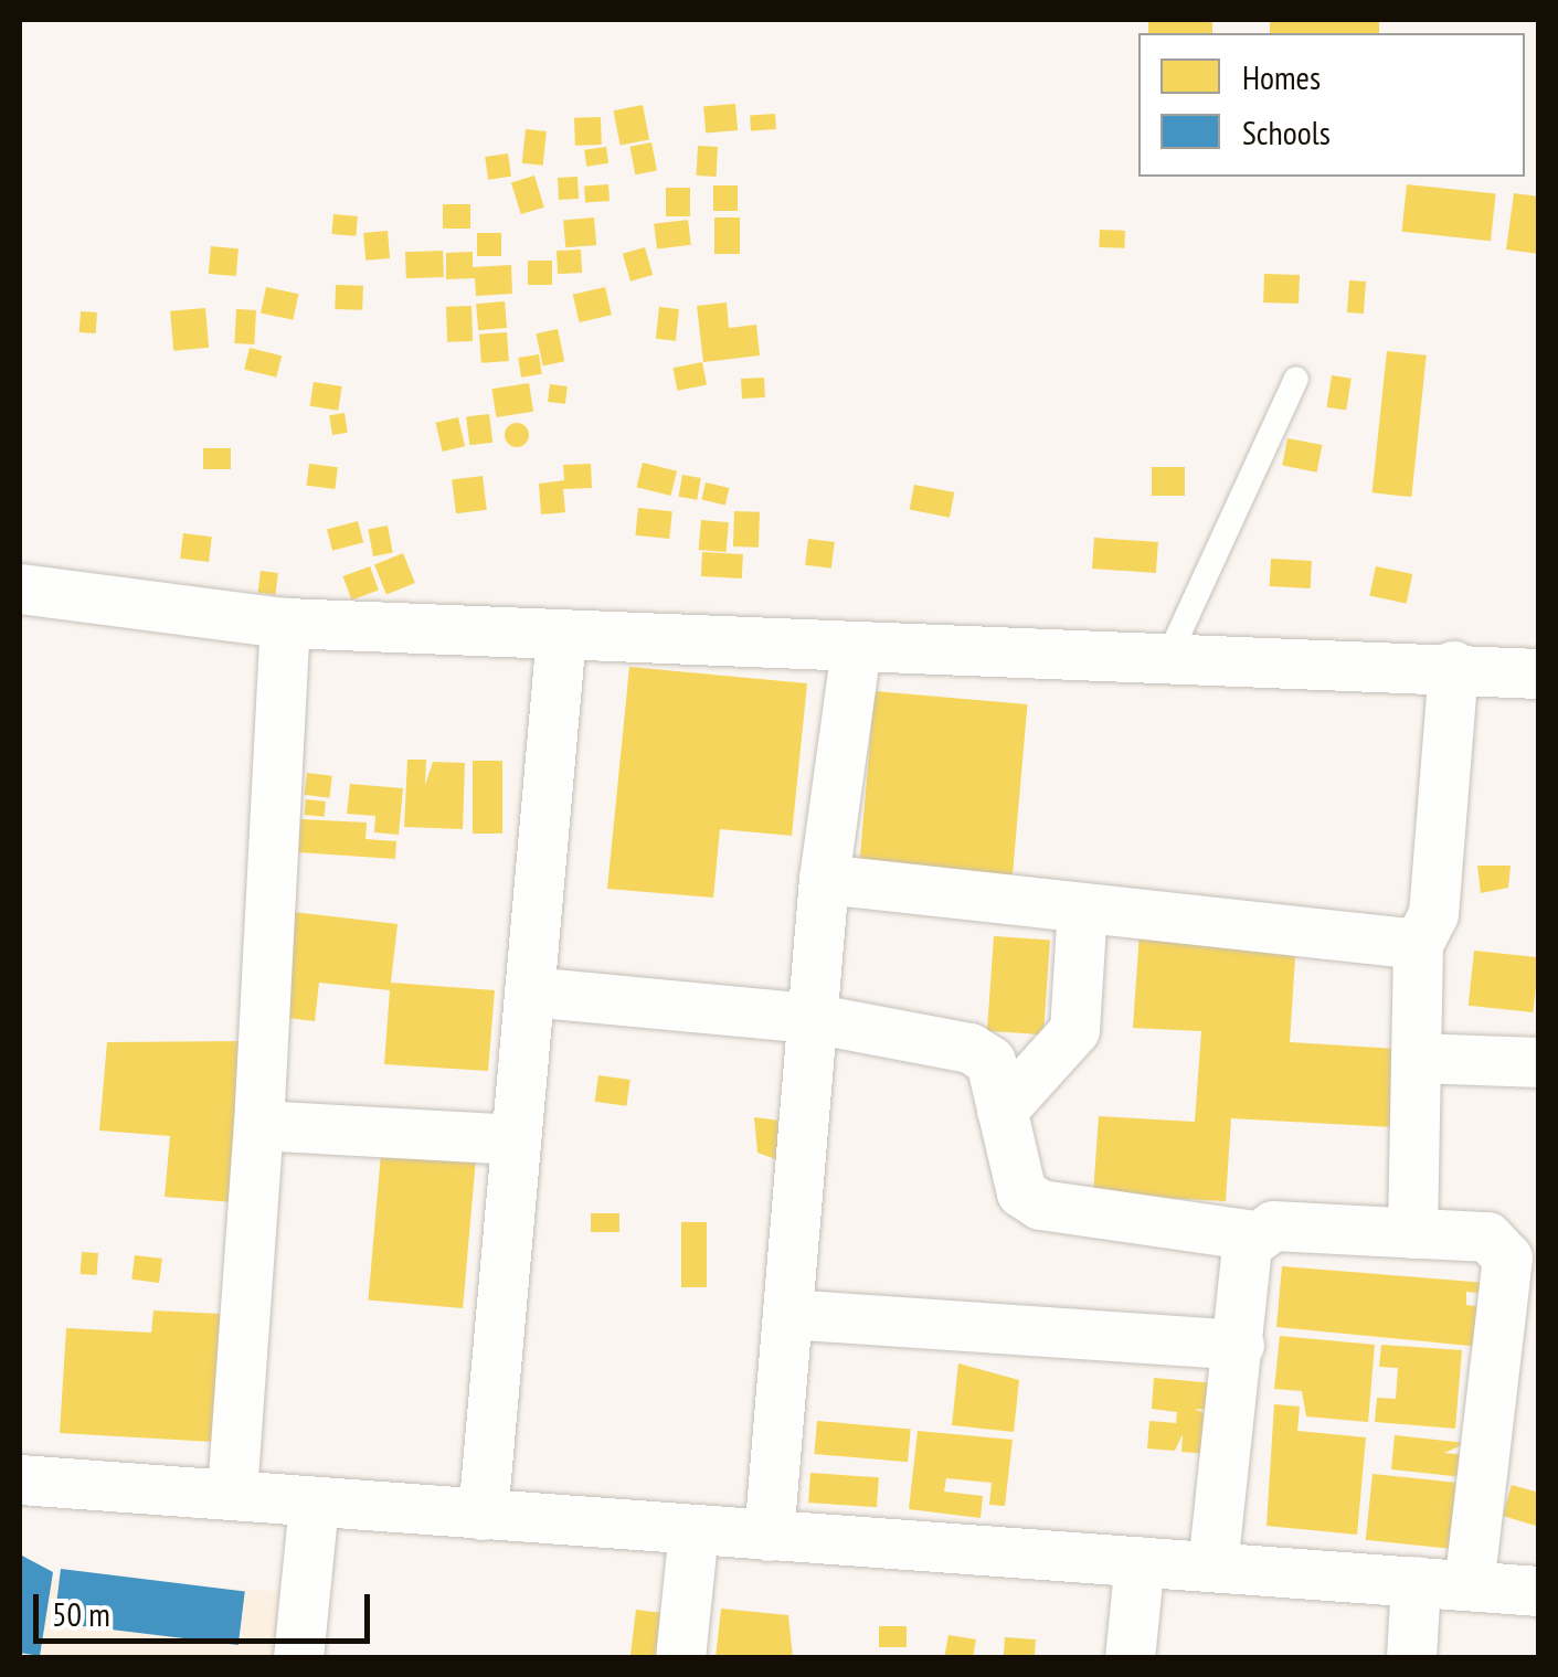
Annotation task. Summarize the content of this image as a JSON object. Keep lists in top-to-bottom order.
{
  "legend": ["Homes", "Schools"],
  "scale_bar": "50 m"
}
